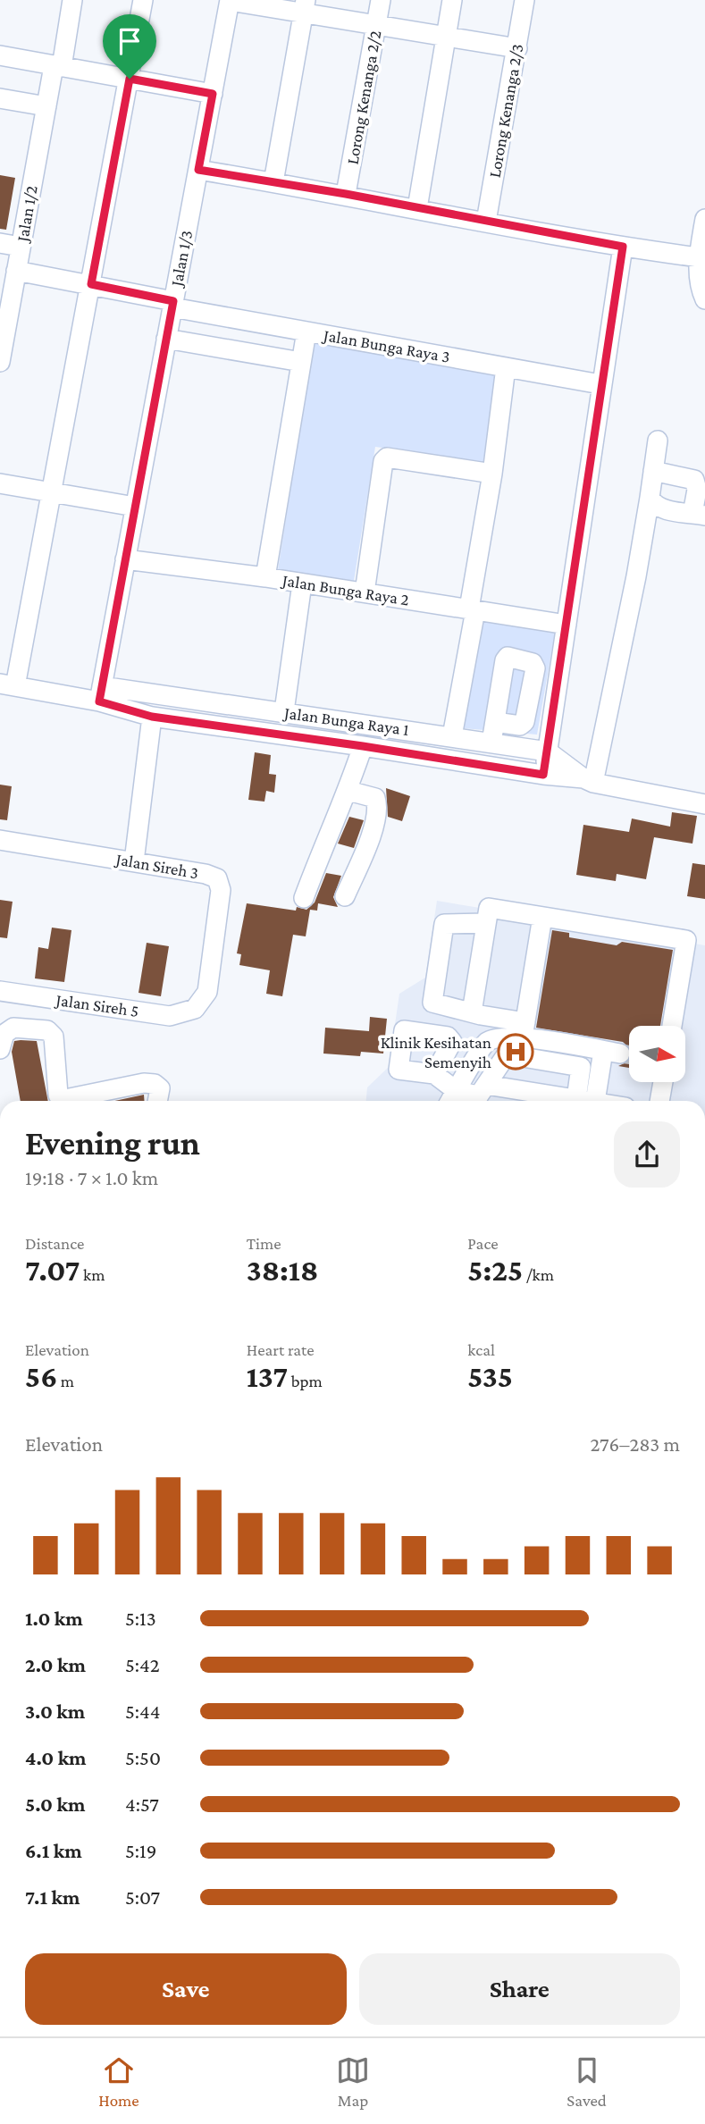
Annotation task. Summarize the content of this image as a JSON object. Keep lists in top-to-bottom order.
{
  "streets": {
    "street": [
      "Lorong Kenanga 2/2",
      "Lorong Kenanga 2/3",
      "Jalan 1/2",
      "Jalan 1/3",
      "Jalan Bunga Raya 3",
      "Jalan Bunga Raya 2",
      "Jalan Bunga Raya 1",
      "Jalan Sireh 3",
      "Jalan Sireh 5"
    ]
  },
  "crossings": [
    ["Jalan 1/2", "Jalan Bunga Raya 3"],
    ["Jalan 1/3", "Jalan Bunga Raya 3"],
    ["Jalan 1/3", "Jalan Bunga Raya 2"],
    ["Jalan 1/3", "Jalan Bunga Raya 1"],
    ["Jalan Sireh 3", "Jalan Sireh 5"]
  ],
  "places": {
    "hospital": ["Klinik Kesihatan Semenyih"]
  },
  "north": "right",
  "page": {
    "heading": ["Evening run", "19:18 · 7 × 1.0 km"],
    "stats": [
      ["Distance", "7.07 km"],
      ["Time", "38:18"],
      ["Pace", "5:25 /km"],
      ["Elevation", "56 m"],
      ["Heart rate", "137 bpm"],
      ["kcal", "535"]
    ],
    "chart": ["Elevation", "276–283 m"],
    "list": [
      {
        "name": "1.0 km",
        "note": "5:13"
      },
      {
        "name": "2.0 km",
        "note": "5:42"
      },
      {
        "name": "3.0 km",
        "note": "5:44"
      },
      {
        "name": "4.0 km",
        "note": "5:50"
      },
      {
        "name": "5.0 km",
        "note": "4:57"
      },
      {
        "name": "6.1 km",
        "note": "5:19"
      },
      {
        "name": "7.1 km",
        "note": "5:07"
      }
    ],
    "buttons": ["Save", "Share"],
    "tabs": ["Home", "Map", "Saved"]
  }
}
